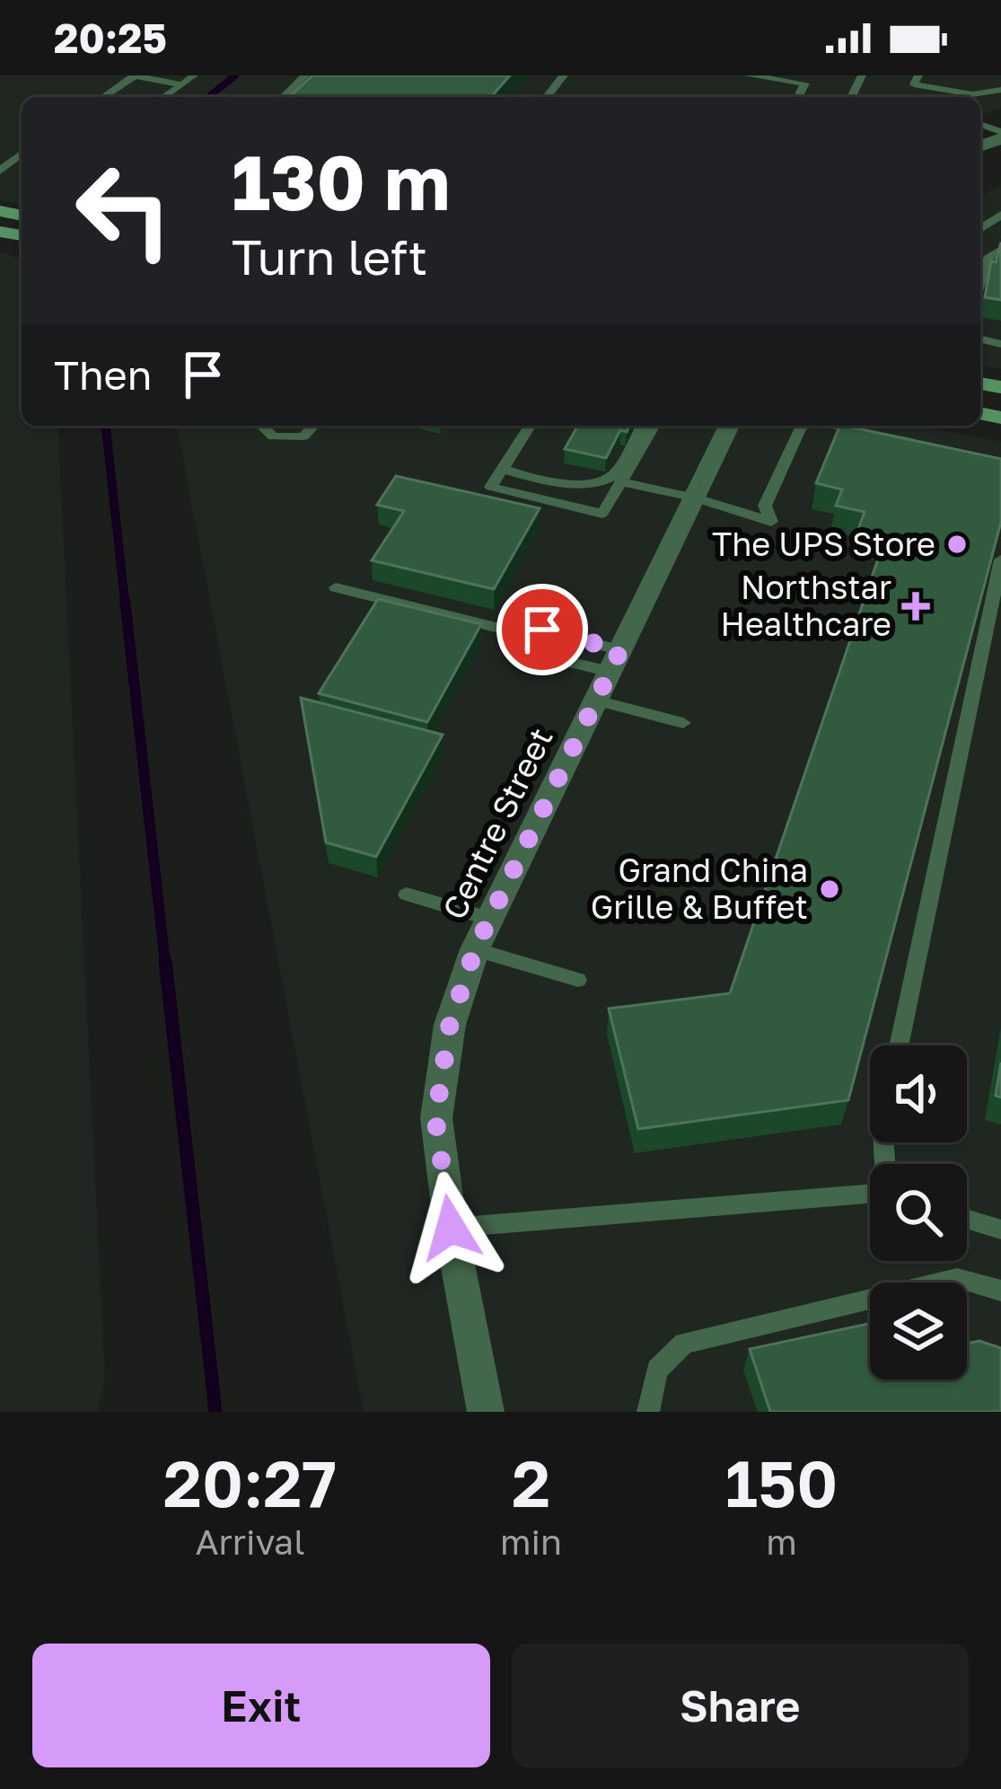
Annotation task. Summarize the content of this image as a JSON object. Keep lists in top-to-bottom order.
{
  "streets": {
    "street": ["Centre Street"]
  },
  "places": {
    "other": ["The UPS Store", "Grand China Grille & Buffet"],
    "health": ["Northstar Healthcare"]
  },
  "page": {
    "status": "20:25",
    "turn": ["130 m", "Turn left"],
    "then": "Then",
    "eta": [
      "20:27",
      "Arrival",
      "2",
      "min",
      "150",
      "m"
    ],
    "buttons": ["Exit", "Share"]
  }
}
